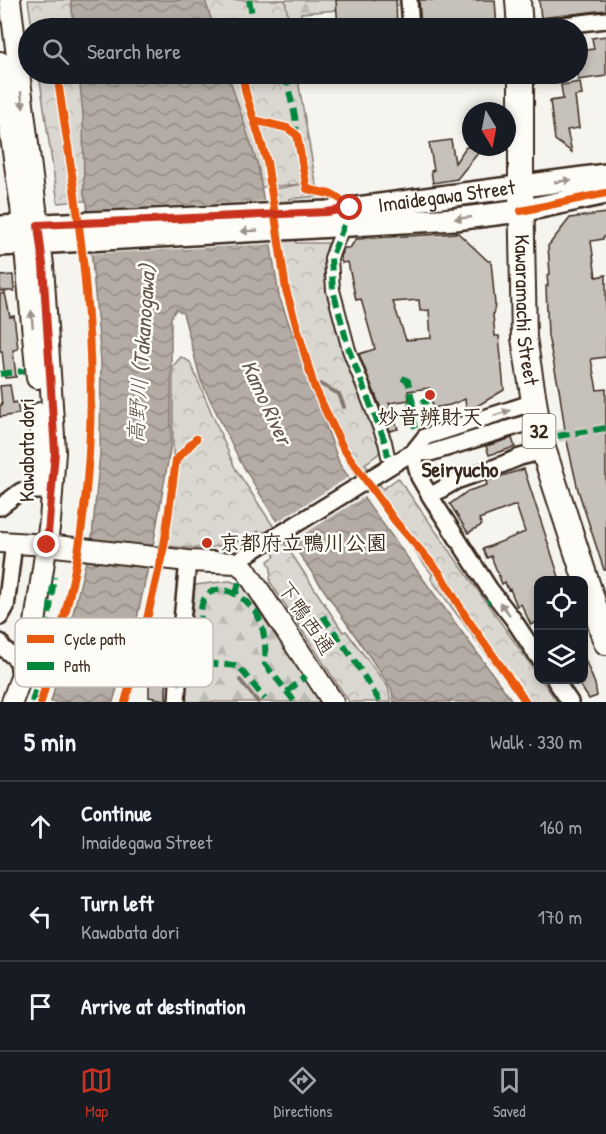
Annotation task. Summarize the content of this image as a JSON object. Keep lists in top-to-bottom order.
{
  "streets": {
    "main road": ["Imaidegawa Street", "Kawaramachi Street", "32"],
    "street": ["Kawabata dori", "下鴨西通"]
  },
  "crossings": [
    ["Imaidegawa Street", "Kawaramachi Street"],
    ["Imaidegawa Street", "Kawabata dori"]
  ],
  "districts": ["Seiryucho"],
  "water": ["高野川 (Takanogawa)", "Kamo River"],
  "places": ["妙音辨財天", "京都府立鴨川公園"],
  "legend": ["Cycle path", "Path"],
  "north": "bottom",
  "page": {
    "search": "Search here",
    "heading": ["5 min", "Walk · 330 m"],
    "list": [
      ["Continue", "Imaidegawa Street", "160 m"],
      ["Turn left", "Kawabata dori", "170 m"],
      "Arrive at destination"
    ],
    "nav": ["Map", "Directions", "Saved"]
  }
}
